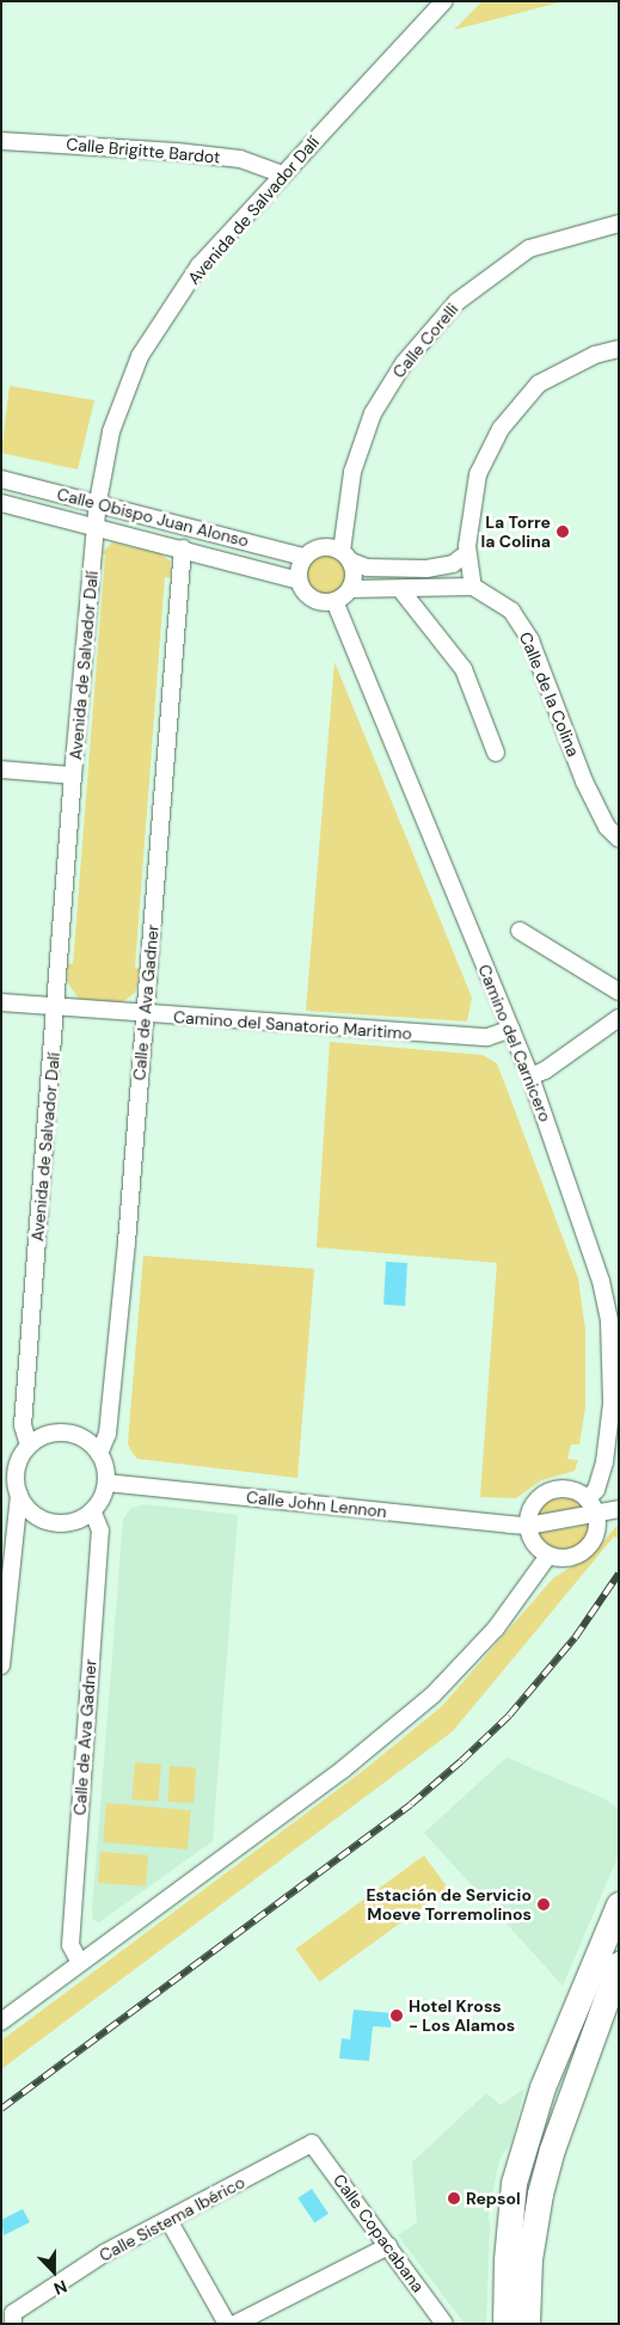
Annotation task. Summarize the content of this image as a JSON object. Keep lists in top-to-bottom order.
{
  "streets": {
    "street": [
      "Calle Brigitte Bardot",
      "Avenida de Salvador Dalí",
      "Calle Corelli",
      "Calle Obispo Juan Alonso",
      "Calle de la Colina",
      "Calle de Ava Gadner",
      "Camino del Sanatorio Maritimo",
      "Camino del Carnicero",
      "Calle John Lennon",
      "Calle Sistema Ibérico",
      "Calle Copacabana"
    ]
  },
  "crossings": [
    ["Calle Brigitte Bardot", "Avenida de Salvador Dalí"],
    ["Avenida de Salvador Dalí", "Calle Obispo Juan Alonso"],
    ["Avenida de Salvador Dalí", "Calle de Ava Gadner"],
    ["Avenida de Salvador Dalí", "Camino del Sanatorio Maritimo"],
    ["Avenida de Salvador Dalí", "Calle John Lennon"],
    ["Calle Corelli", "Calle Obispo Juan Alonso"],
    ["Calle Corelli", "Camino del Carnicero"],
    ["Calle Obispo Juan Alonso", "Calle de Ava Gadner"],
    ["Calle Obispo Juan Alonso", "Camino del Carnicero"],
    ["Calle de Ava Gadner", "Camino del Sanatorio Maritimo"],
    ["Calle de Ava Gadner", "Calle John Lennon"],
    ["Camino del Sanatorio Maritimo", "Camino del Carnicero"],
    ["Calle Sistema Ibérico", "Calle Copacabana"]
  ],
  "places": [
    "La Torre la Colina",
    "Estación de Servicio Moeve Torremolinos",
    "Hotel Kross - Los Alamos",
    "Repsol"
  ],
  "north": "bottom"
}
